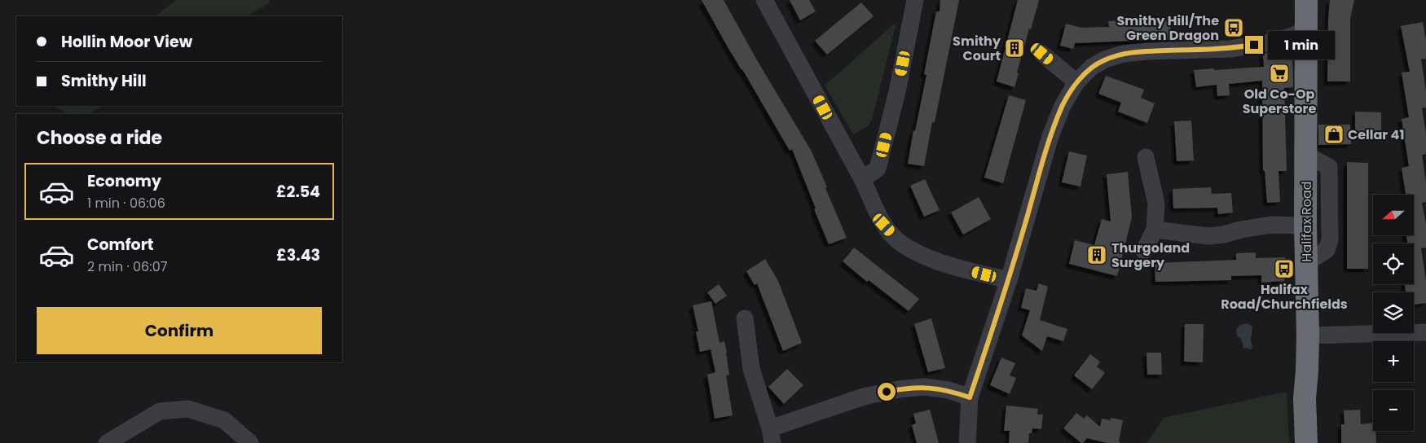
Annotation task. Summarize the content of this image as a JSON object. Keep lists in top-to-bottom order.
{
  "streets": {
    "highway": ["Halifax Road"]
  },
  "places": {
    "bus stop": ["Smithy Hill/The Green Dragon", "Halifax Road/Churchfields"],
    "building": ["Smithy Court", "Thurgoland Surgery"],
    "supermarket": ["Old Co-Op Superstore"],
    "shop": ["Cellar 41"]
  },
  "north": "left",
  "page": {
    "banner": ["Hollin Moor View", "Smithy Hill"],
    "bubble": "1 min",
    "heading": "Choose a ride",
    "list": [
      {
        "name": "Economy",
        "note": "1 min · 06:06",
        "value": "£2.54"
      },
      {
        "name": "Comfort",
        "note": "2 min · 06:07",
        "value": "£3.43"
      }
    ],
    "map_buttons": ["+", "−"],
    "buttons": "Confirm"
  }
}
